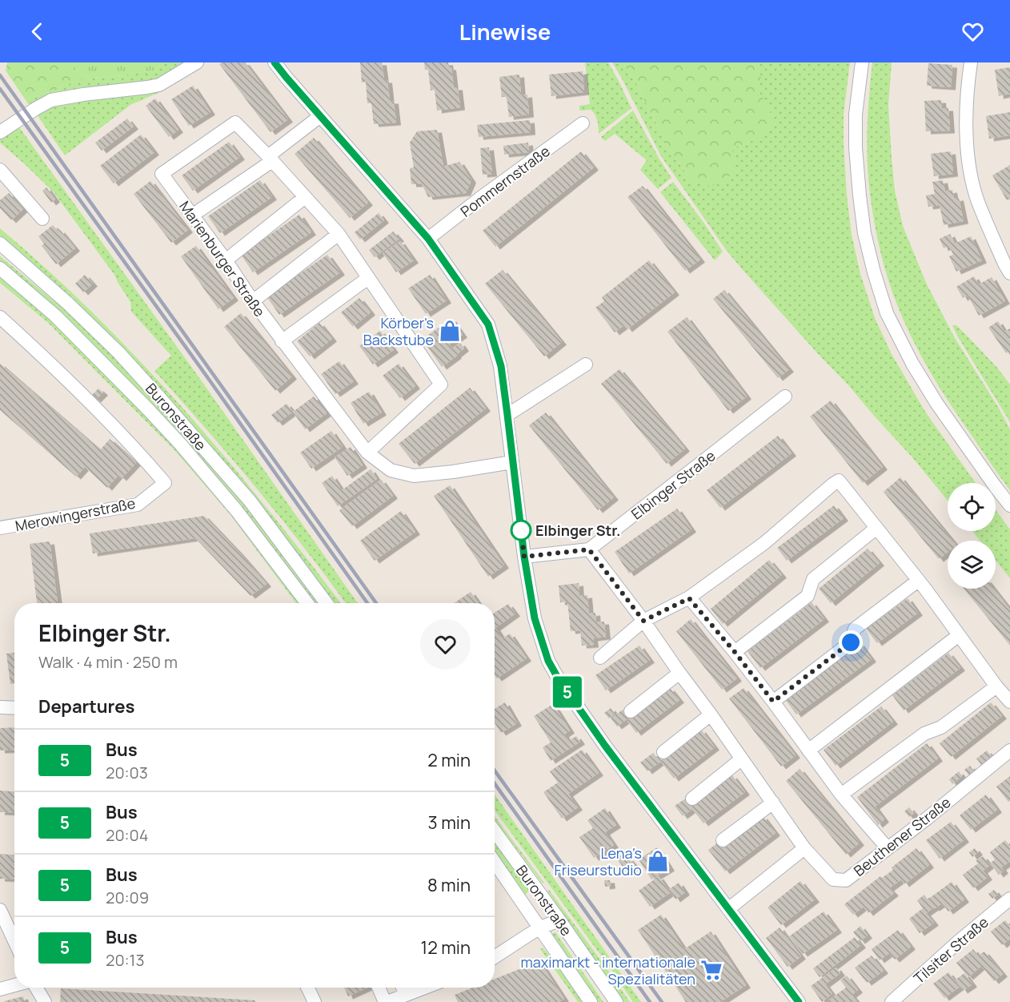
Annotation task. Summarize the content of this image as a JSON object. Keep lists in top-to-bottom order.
{
  "streets": {
    "street": [
      "Pommernstraße",
      "Marienburger Straße",
      "Buronstraße",
      "Elbinger Straße",
      "Merowingerstraße",
      "Beuthener Straße",
      "Tilsiter Straße"
    ]
  },
  "crossings": [
    ["Elbinger Straße", "Beuthener Straße"]
  ],
  "places": {
    "shop": ["Körber's Backstube", "Lena's Friseurstudio"],
    "other": ["Elbinger Str."],
    "supermarket": ["maximarkt - internationale Spezialitäten"]
  },
  "lines": ["bus line 5"],
  "page": {
    "header": "Linewise",
    "on_map": "5",
    "heading": [
      ["Elbinger Str.", "Walk · 4 min · 250 m"],
      "Departures"
    ],
    "list": [
      {
        "mark": "5",
        "name": "Bus",
        "note": "20:03",
        "value": "2 min"
      },
      {
        "mark": "5",
        "name": "Bus",
        "note": "20:04",
        "value": "3 min"
      },
      {
        "mark": "5",
        "name": "Bus",
        "note": "20:09",
        "value": "8 min"
      },
      {
        "mark": "5",
        "name": "Bus",
        "note": "20:13",
        "value": "12 min"
      }
    ]
  }
}
